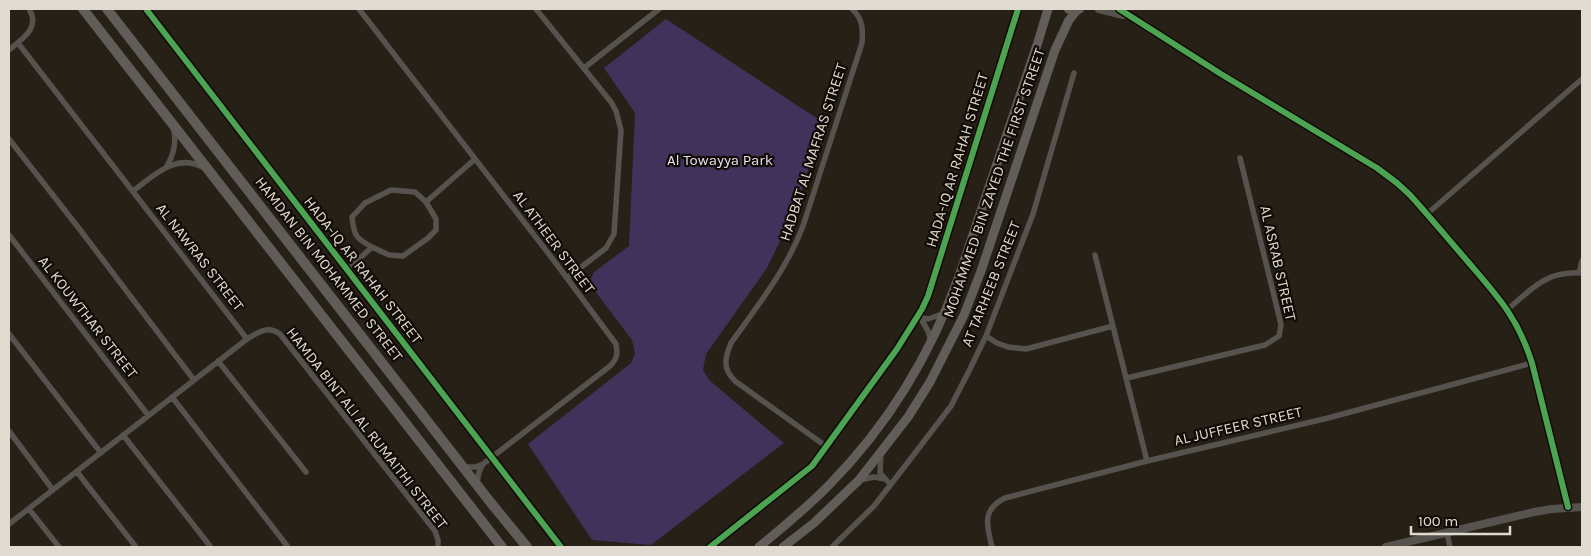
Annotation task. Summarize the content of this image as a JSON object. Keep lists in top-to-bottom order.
{
  "streets": {
    "main road": ["MOHAMMED BIN ZAYED THE FIRST STREET", "HAMDAN BIN MOHAMMED STREET"],
    "street": [
      "HADBAT AL MAFRAS STREET",
      "HADA-IQ AR RAHAH STREET",
      "AL ATHEER STREET",
      "AL NAWRAS STREET",
      "AL ASRAB STREET",
      "AT TARHEEB STREET",
      "AL KOUWTHAR STREET",
      "AL JUFFEER STREET",
      "HAMDA BINT ALI AL RUMAITHI STREET"
    ]
  },
  "crossings": [
    ["HADBAT AL MAFRAS STREET", "HADA-IQ AR RAHAH STREET"],
    ["HADA-IQ AR RAHAH STREET", "AL ATHEER STREET"],
    ["AL ATHEER STREET", "HAMDAN BIN MOHAMMED STREET"],
    ["AL NAWRAS STREET", "HAMDA BINT ALI AL RUMAITHI STREET"],
    ["AL KOUWTHAR STREET", "HAMDA BINT ALI AL RUMAITHI STREET"]
  ],
  "parks": ["Al Towayya Park"],
  "scale_bar": "100 m"
}
